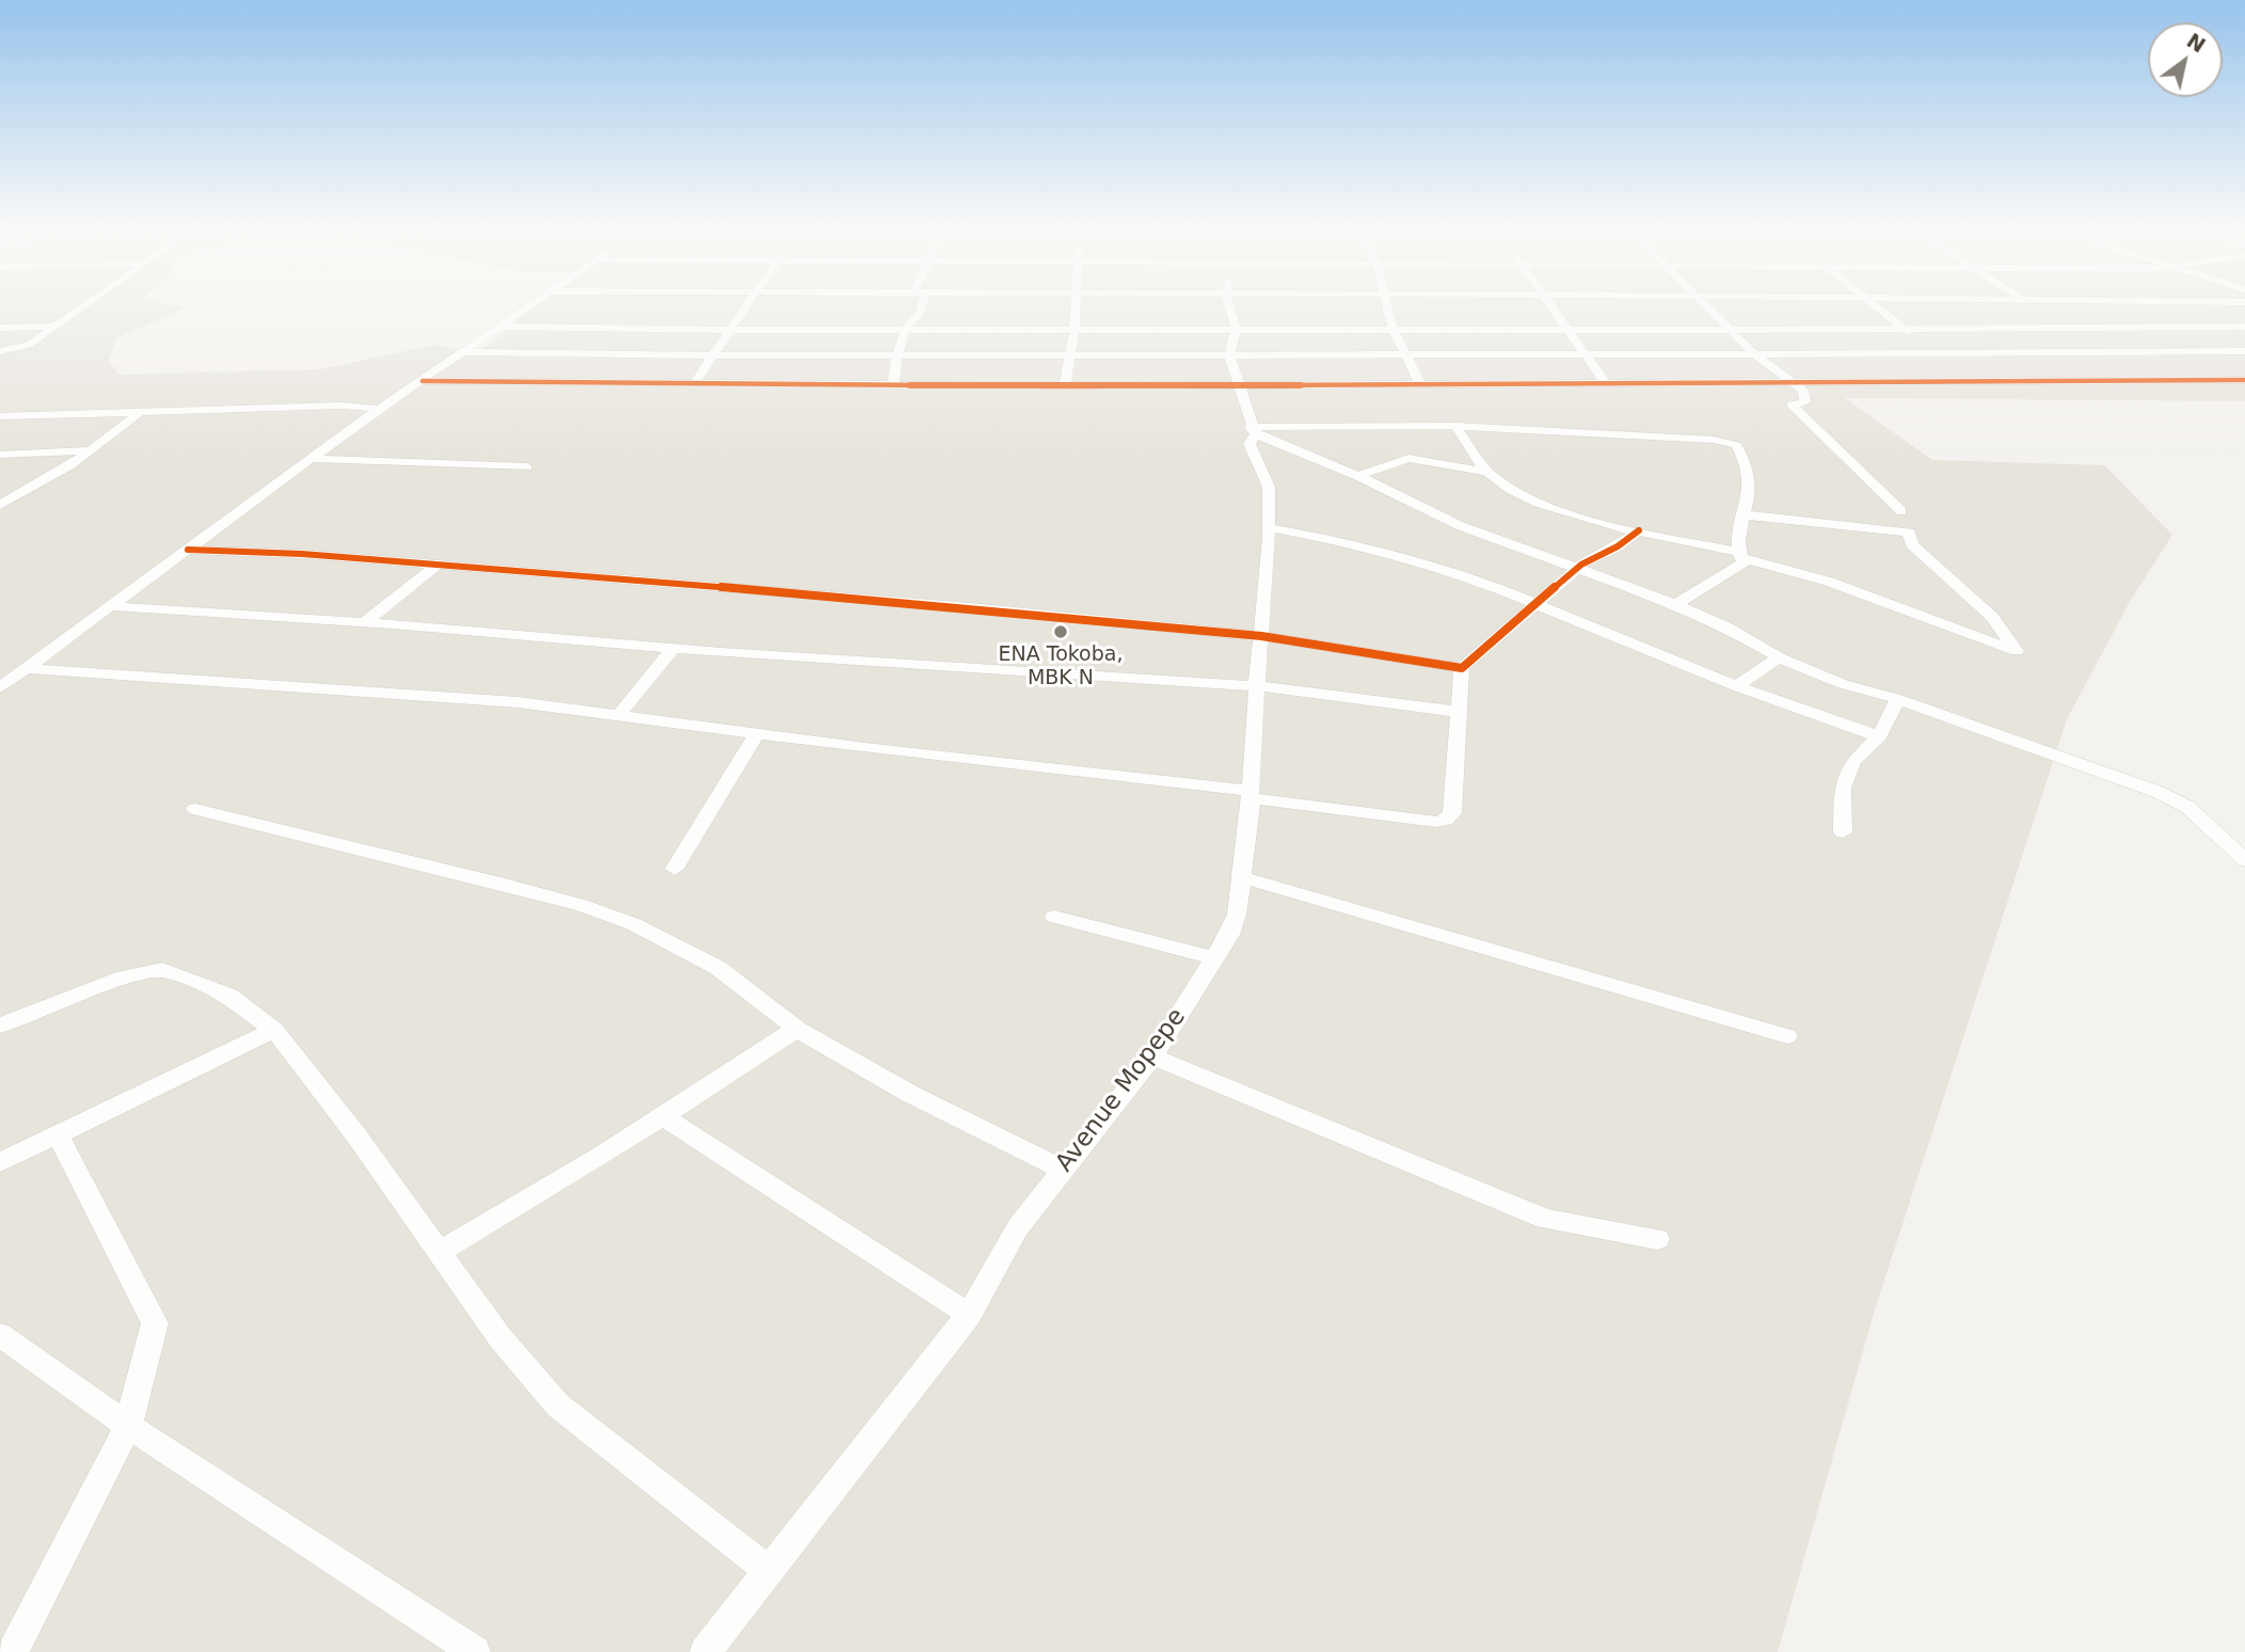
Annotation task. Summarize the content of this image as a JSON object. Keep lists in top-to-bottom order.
{
  "streets": {
    "street": ["Avenue Mopepe"]
  },
  "places": ["ENA Tokoba, MBK N"],
  "north": "top right"
}
